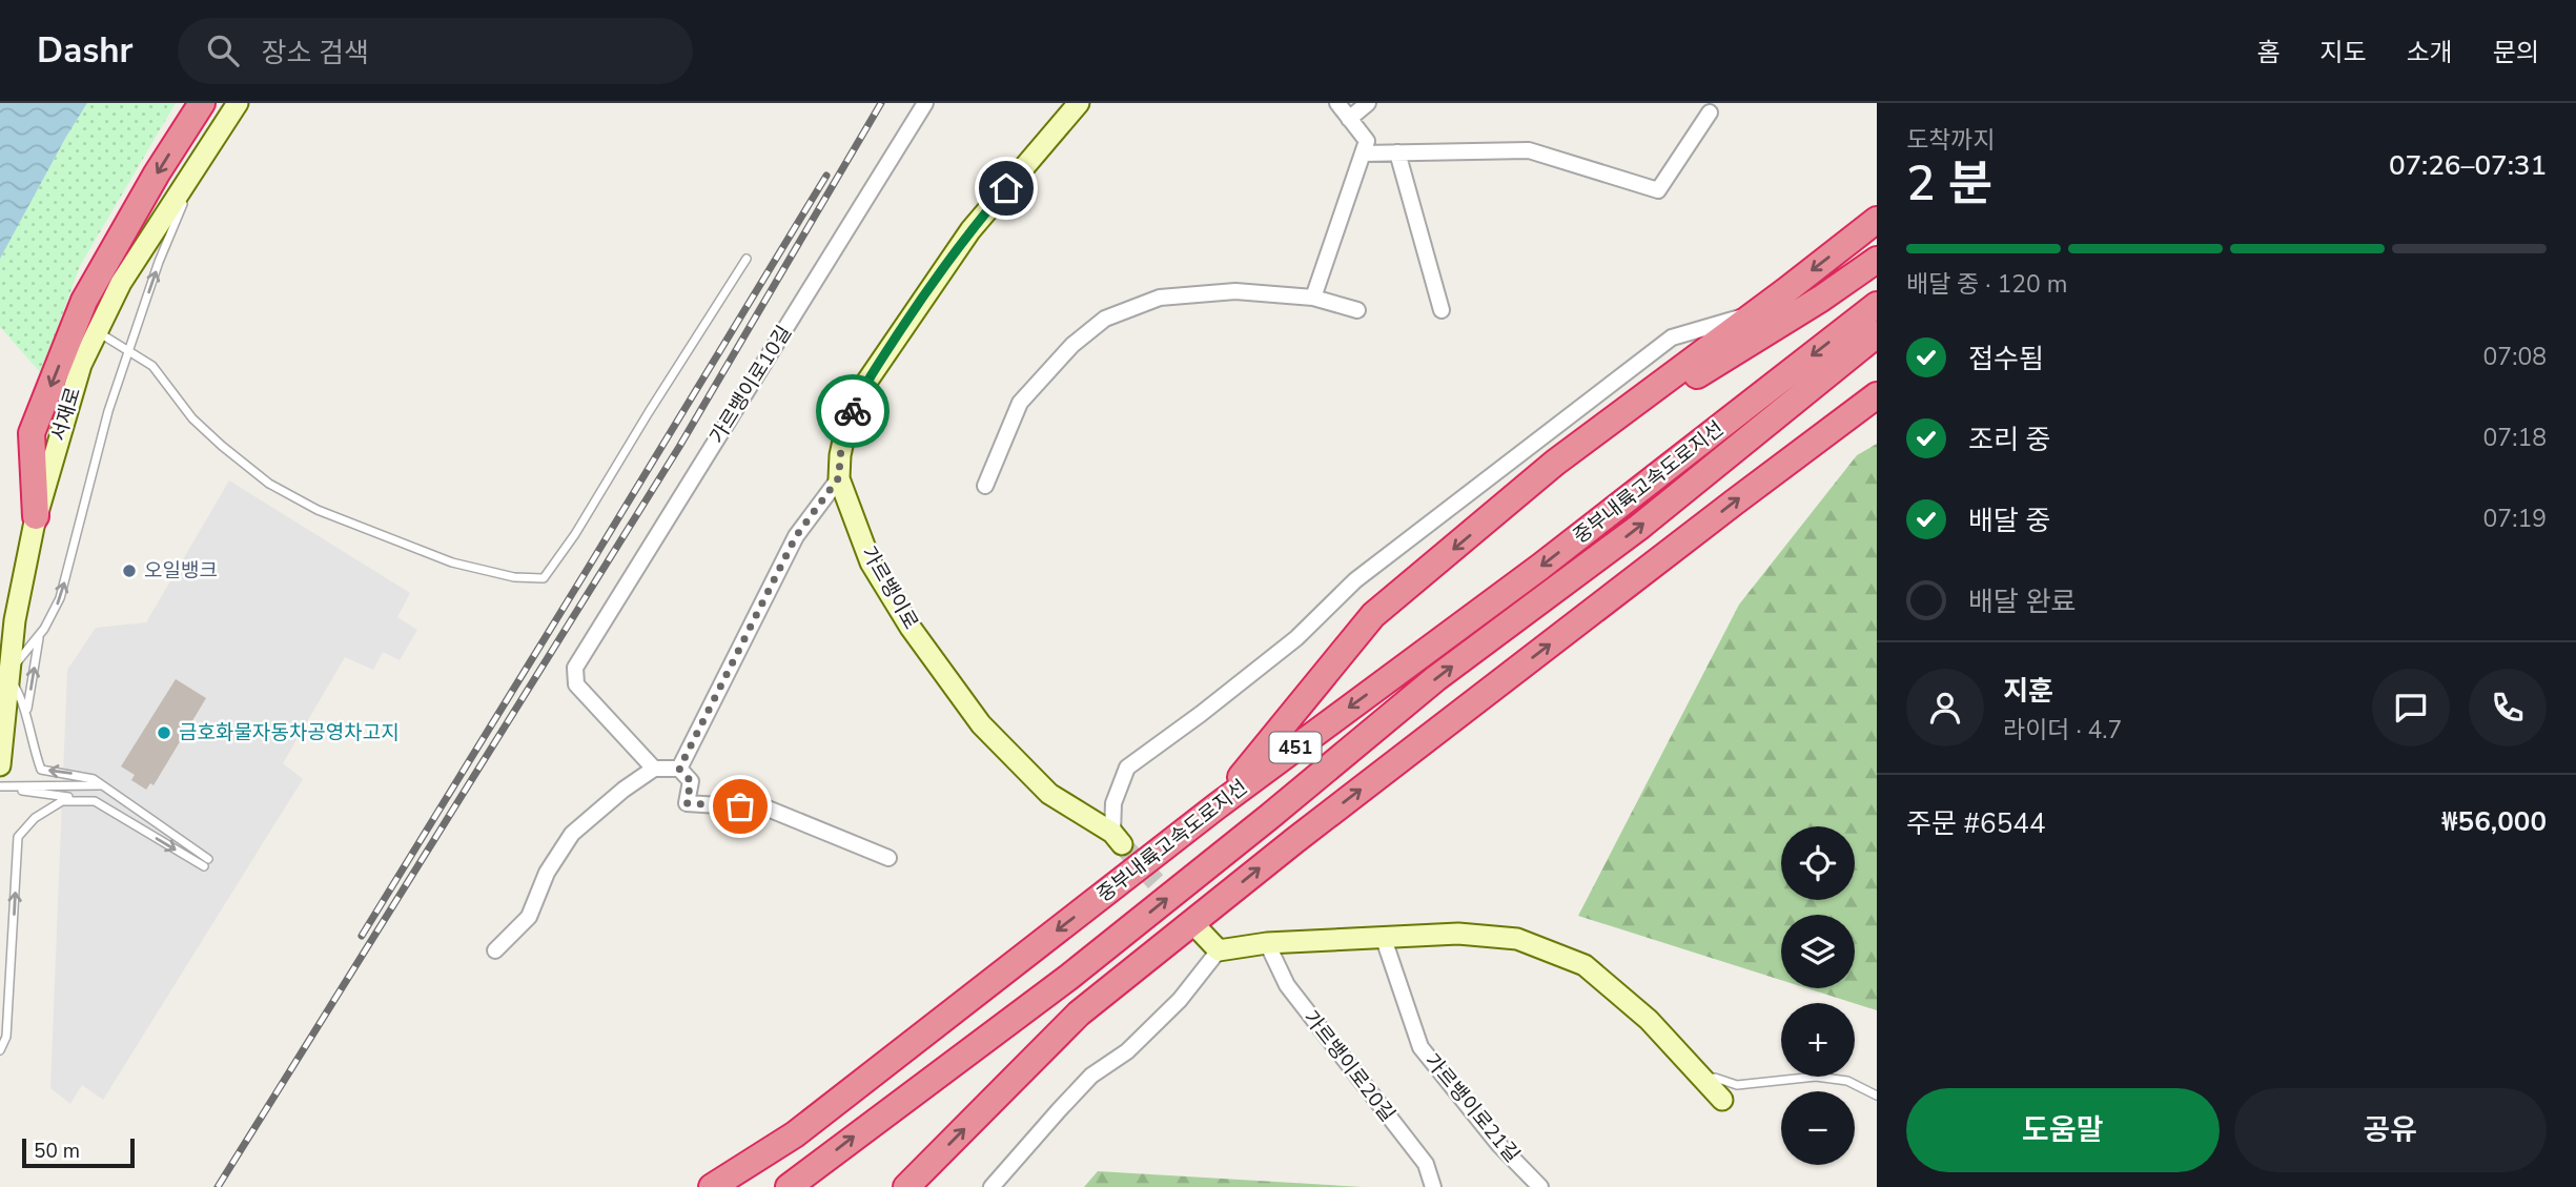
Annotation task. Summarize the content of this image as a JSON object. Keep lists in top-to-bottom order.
{
  "streets": {
    "highway": ["중부내륙고속도로지선", "451"],
    "street": [
      "가르뱅이로10길",
      "서재로",
      "가르뱅이로",
      "가르뱅이로20길",
      "가르뱅이로21길"
    ]
  },
  "places": ["오일뱅크", "금호화물자동차공영차고지"],
  "scale_bar": "50 m",
  "page": {
    "header": "Dashr",
    "search": "장소 검색",
    "nav": [
      "홈",
      "지도",
      "소개",
      "문의"
    ],
    "heading": ["2 분", "도착까지", "07:26–07:31"],
    "panel": [
      "지훈",
      "라이더 · 4.7",
      "주문 #6544",
      "₩56,000"
    ],
    "bar": "배달 중 · 120 m",
    "list": [
      ["접수됨", "07:08"],
      ["조리 중", "07:18"],
      ["배달 중", "07:19"],
      "배달 완료"
    ],
    "map_buttons": ["+", "−"],
    "buttons": ["도움말", "공유"],
    "scale": "50 m"
  }
}
